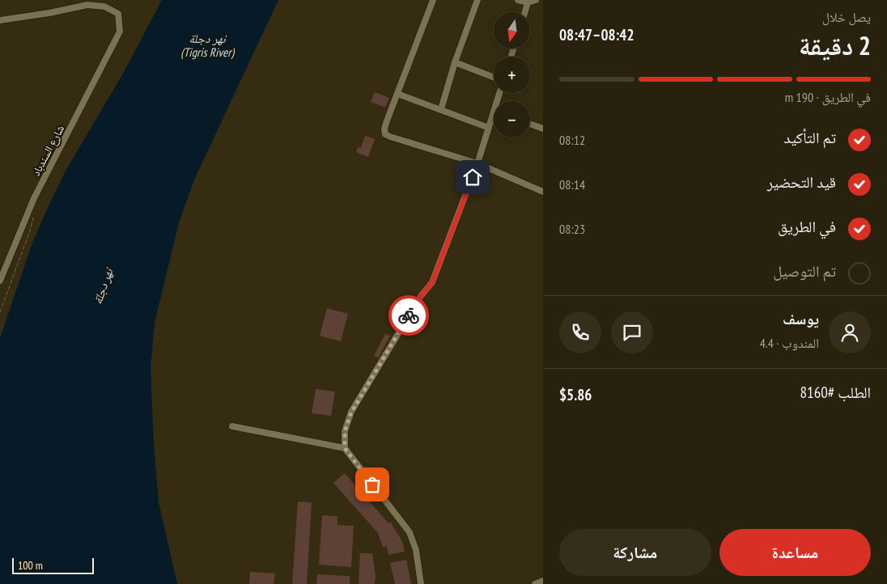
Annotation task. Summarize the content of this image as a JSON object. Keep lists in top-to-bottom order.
{
  "streets": {
    "street": ["شارع السندباد"]
  },
  "water": ["نهر دجلة (Tigris River)", "نهر دجلة"],
  "scale_bar": "100 m",
  "north": "bottom",
  "page": {
    "heading": ["2 دقيقة", "يصل خلال", "08:42–08:47"],
    "panel": [
      "يوسف",
      "المندوب · 4.4",
      "الطلب #8160",
      "$5.86"
    ],
    "map_buttons": ["+", "−"],
    "bar": "في الطريق · 190 m",
    "list": [
      ["تم التأكيد", "08:12"],
      ["قيد التحضير", "08:14"],
      ["في الطريق", "08:23"],
      "تم التوصيل"
    ],
    "buttons": ["مساعدة", "مشاركة"],
    "scale": "100 m"
  }
}
